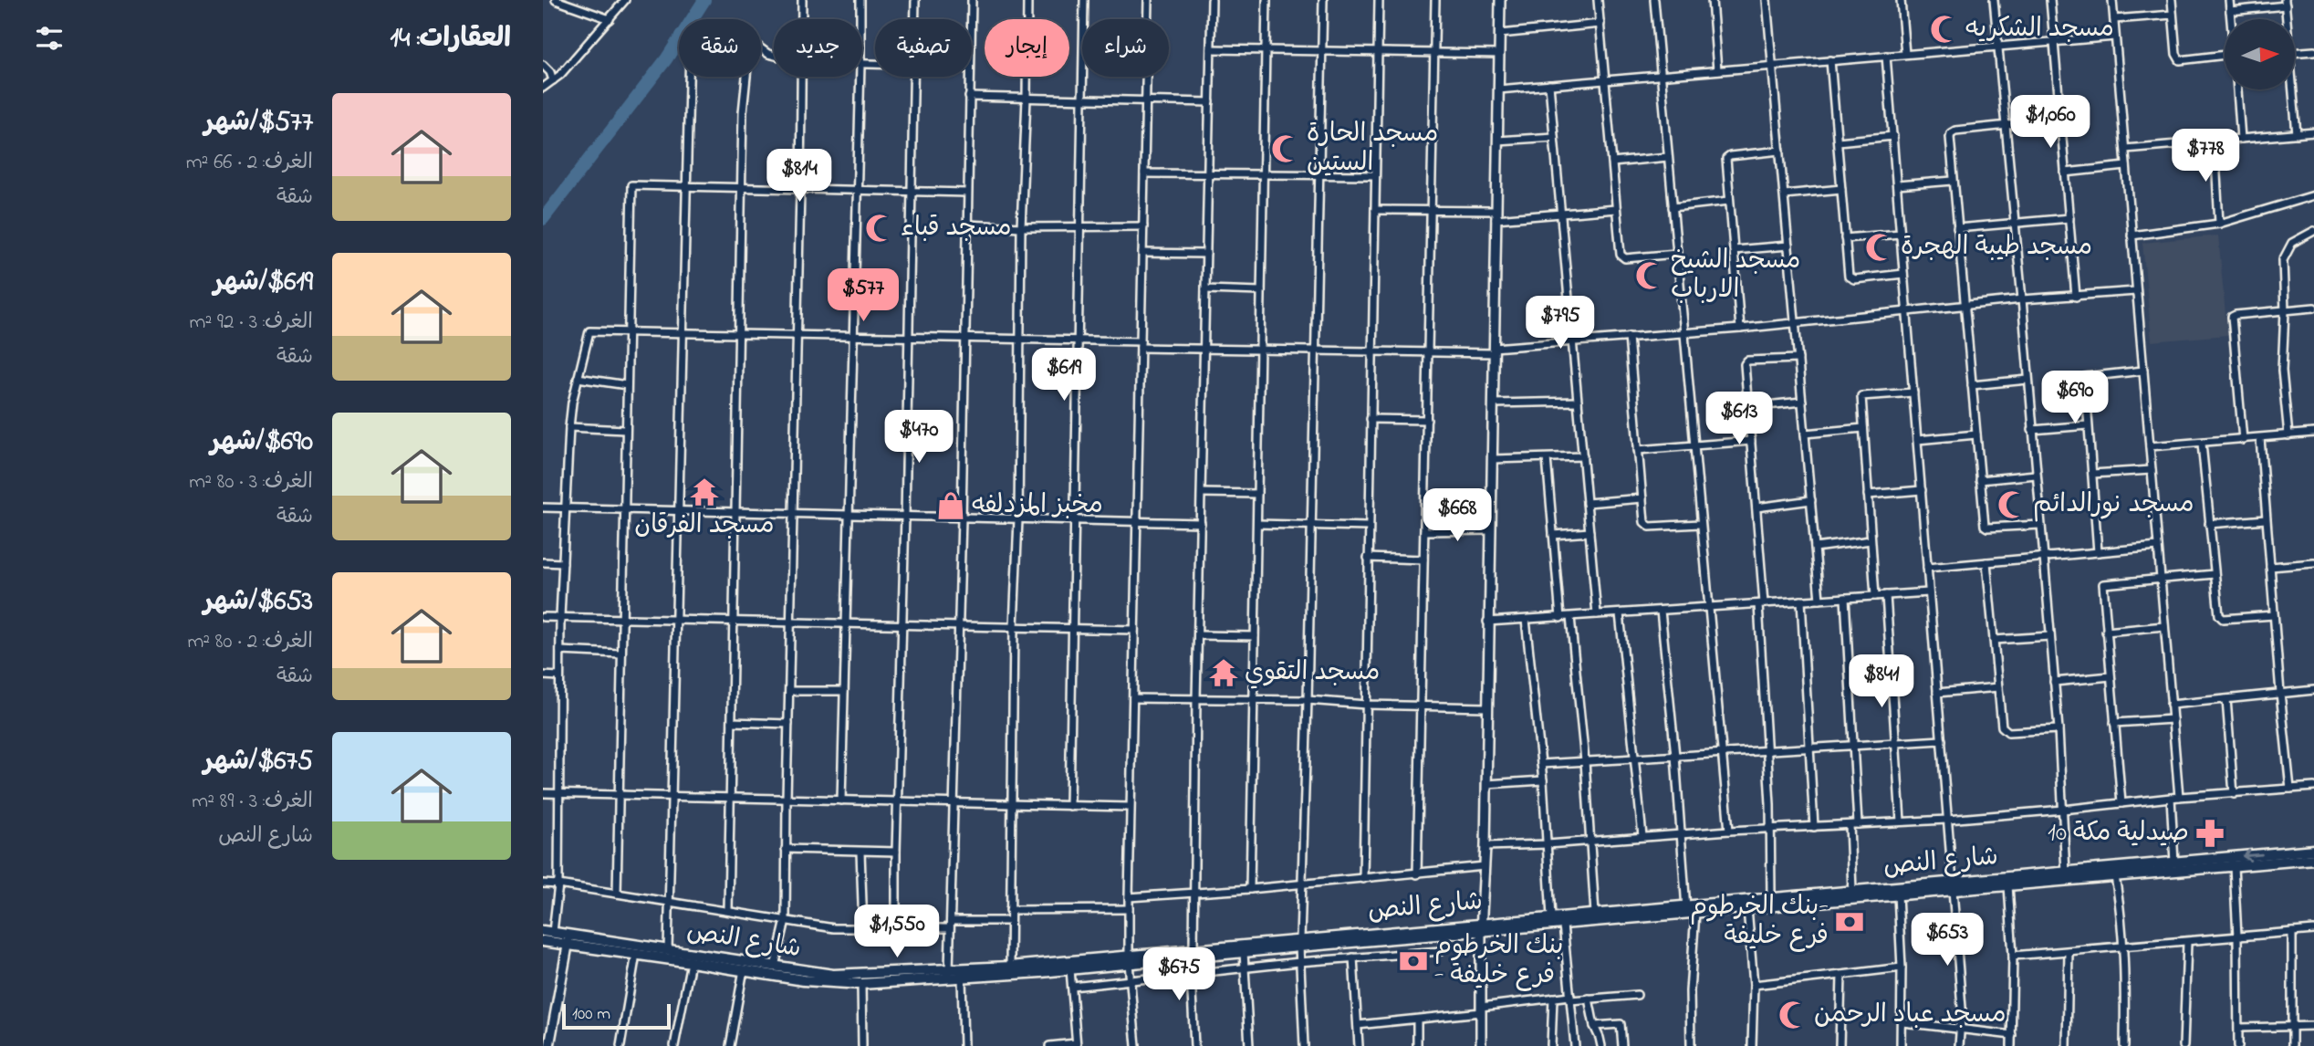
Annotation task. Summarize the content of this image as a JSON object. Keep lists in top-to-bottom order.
{
  "streets": {
    "main road": ["شارع النص"]
  },
  "places": {
    "mosque": [
      "مسجد الشكريه",
      "مسجد الحارة الستين",
      "مسجد قباء",
      "مسجد طيبة الهجرة",
      "مسجد الشيخ الارباب",
      "مسجد نورالدائم",
      "مسجد عباد الرحمن"
    ],
    "temple": ["مسجد الفرقان", "مسجد التقوي"],
    "shop": ["مخبز المزدلفه"],
    "pharmacy": ["صيدلية مكة 10"],
    "bank": ["بنك الخرطوم- فرع خليفة", "بنك الخرطوم - فرع خليفة"]
  },
  "scale_bar": "100 m",
  "north": "right",
  "page": {
    "heading": "العقارات: 14",
    "chip": [
      "شراء",
      "إيجار",
      "تصفية",
      "جديد",
      "شقة"
    ],
    "list": [
      {
        "name": "$577/شهر",
        "note": "الغرف: 2 · 66 m² · شقة"
      },
      {
        "name": "$619/شهر",
        "note": "الغرف: 3 · 92 m² · شقة"
      },
      {
        "name": "$690/شهر",
        "note": "الغرف: 3 · 80 m² · شقة"
      },
      {
        "name": "$653/شهر",
        "note": "الغرف: 2 · 80 m² · شقة"
      },
      {
        "name": "$675/شهر",
        "note": "الغرف: 3 · 89 m² · شارع النص"
      }
    ],
    "price": [
      "$1,060",
      "$778",
      "$814",
      "$577",
      "$795",
      "$619",
      "$690",
      "$613",
      "$470",
      "$668",
      "$841",
      "$1,550",
      "$653",
      "$675"
    ],
    "scale": "100 m"
  }
}
